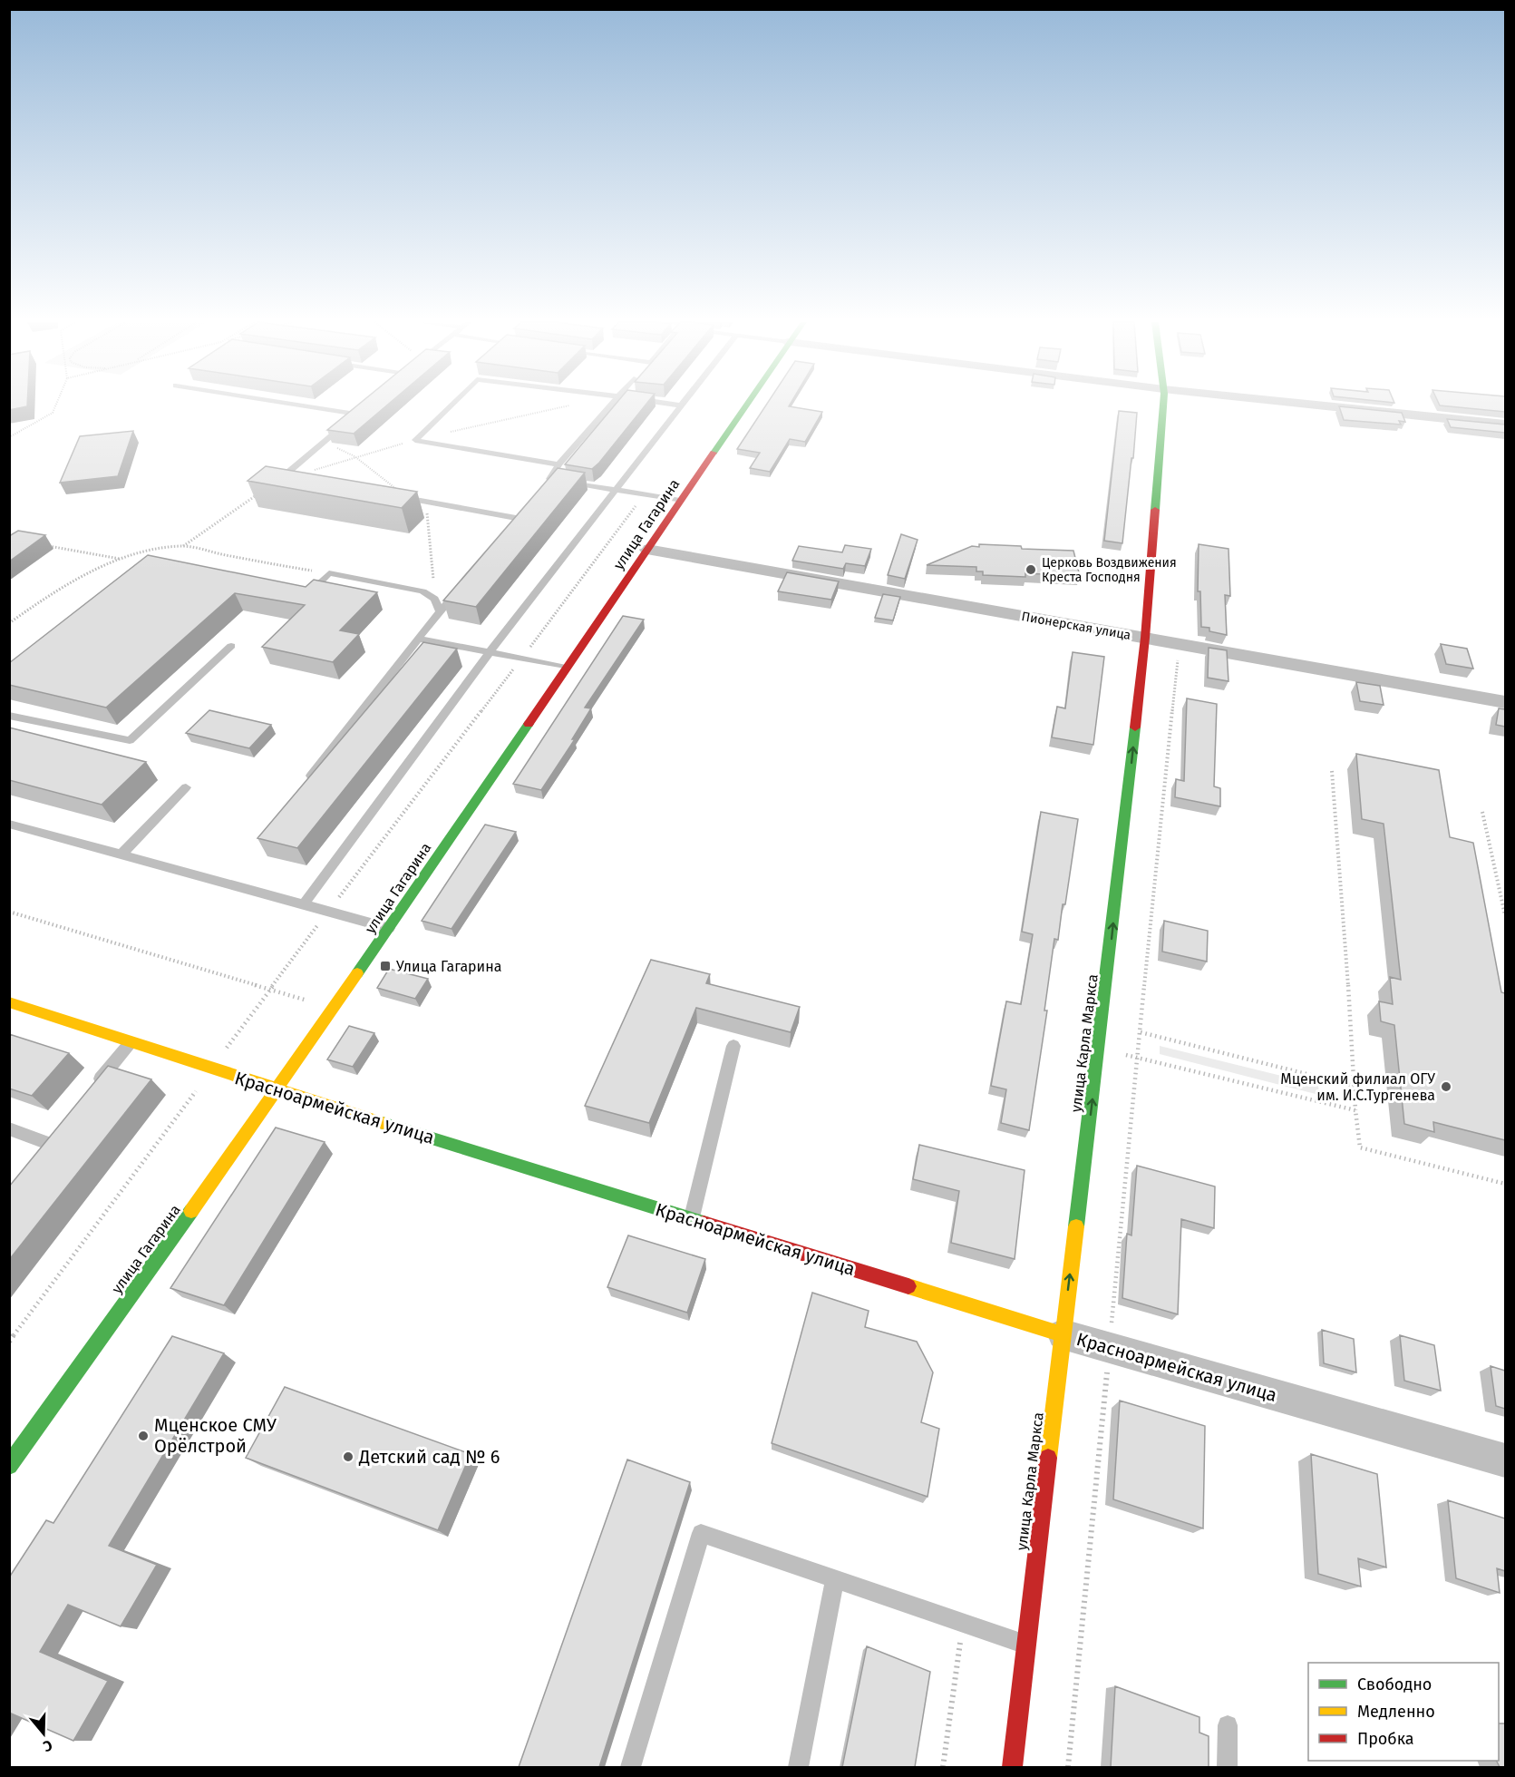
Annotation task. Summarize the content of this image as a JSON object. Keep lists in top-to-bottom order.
{
  "streets": {
    "main road": ["улица Гагарина", "улица Карла Маркса", "Красноармейская улица"],
    "street": ["Пионерская улица"]
  },
  "crossings": [
    ["улица Гагарина", "Пионерская улица"],
    ["улица Гагарина", "Красноармейская улица"],
    ["Пионерская улица", "улица Карла Маркса"],
    ["улица Карла Маркса", "Красноармейская улица"]
  ],
  "one_way": ["улица Карла Маркса"],
  "places": {
    "other": [
      "Церковь Воздвижения Креста Господня",
      "Мценский филиал ОГУ им. И.С.Тургенева",
      "Мценское СМУ Орёлстрой",
      "Детский сад № 6"
    ],
    "transit": ["Улица Гагарина"]
  },
  "legend": ["Свободно", "Медленно", "Пробка"],
  "north": "bottom"
}
